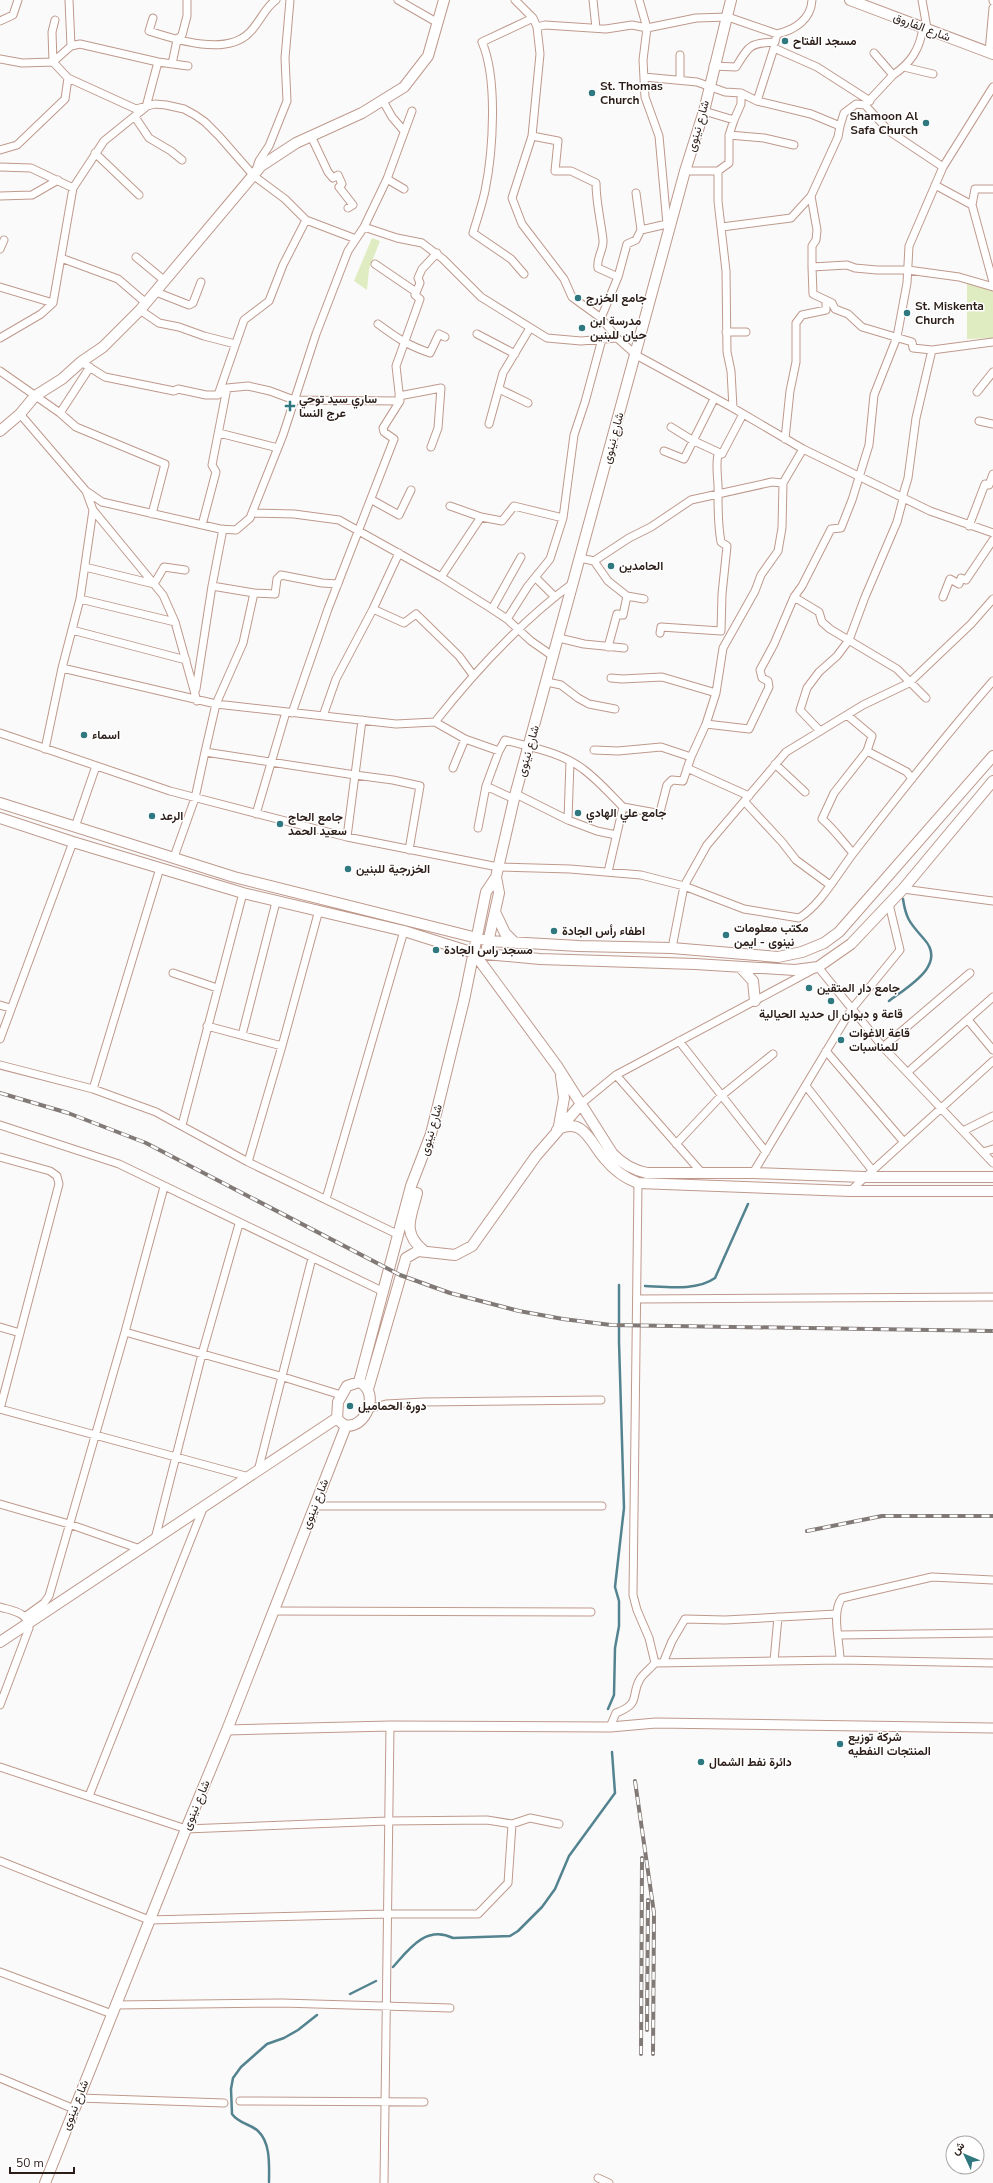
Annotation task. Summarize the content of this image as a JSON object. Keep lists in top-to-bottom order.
{
  "streets": {
    "main road": ["شارع الفاروق", "شارع نينوى"]
  },
  "places": {
    "other": [
      "مسجد الفتاح",
      "St. Thomas Church",
      "Shamoon Al Safa Church",
      "جامع الخزرج",
      "St. Miskenta Church",
      "مدرسة ابن حيان للبنين",
      "الحامدين",
      "اسماء",
      "جامع علي الهادي",
      "الرعد",
      "جامع الحاج سعيد الحمد",
      "الخزرجية للبنين",
      "اطفاء رأس الجادة",
      "مكتب معلومات نينوى - ايمن",
      "مسجد راس الجادة",
      "جامع دار المتقين",
      "قاعة و ديوان ال حديد الحيالية",
      "قاعة الاغوات للمناسبات",
      "دورة الحماميل",
      "شركة توزيع المنتجات النفطيه",
      "دائرة نفط الشمال"
    ],
    "health": ["ساري سيد توحي عرج النسا"]
  },
  "scale_bar": "50 m",
  "north": "top left"
}
